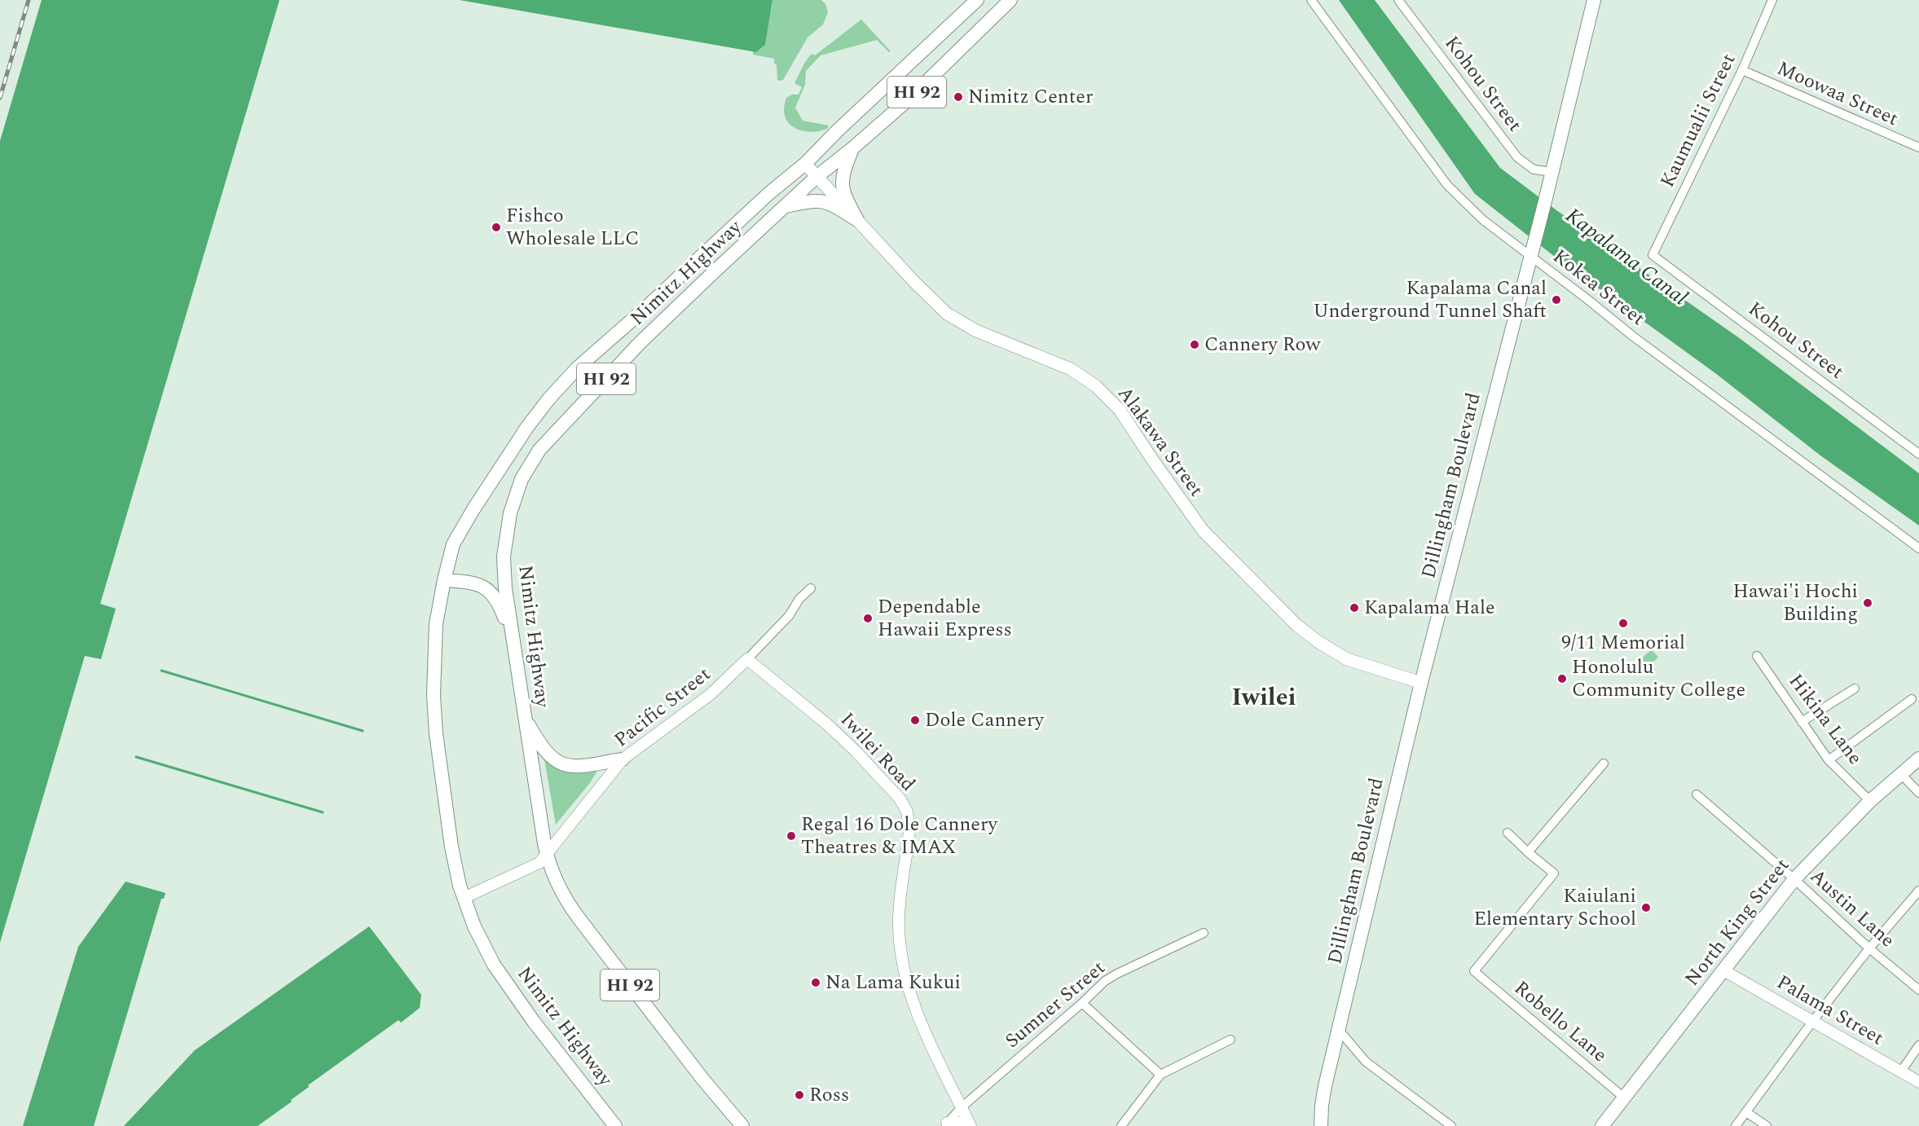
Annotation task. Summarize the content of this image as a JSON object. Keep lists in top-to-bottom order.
{
  "streets": {
    "main road": [
      "HI 92",
      "Nimitz Highway",
      "Alakawa Street",
      "Dillingham Boulevard",
      "North King Street"
    ],
    "street": [
      "Kohou Street",
      "Moowaa Street",
      "Kaumualii Street",
      "Kokea Street",
      "Pacific Street",
      "Hikina Lane",
      "Iwilei Road",
      "Austin Lane",
      "Sumner Street",
      "Palama Street",
      "Robello Lane"
    ]
  },
  "crossings": [
    ["Kohou Street", "Kaumualii Street"],
    ["Kohou Street", "Dillingham Boulevard"],
    ["Moowaa Street", "Kaumualii Street"],
    ["Nimitz Highway", "Alakawa Street"],
    ["Nimitz Highway", "Pacific Street"],
    ["Kokea Street", "Dillingham Boulevard"],
    ["Alakawa Street", "Dillingham Boulevard"],
    ["Pacific Street", "Iwilei Road"],
    ["Hikina Lane", "North King Street"],
    ["Iwilei Road", "Sumner Street"],
    ["Austin Lane", "North King Street"],
    ["North King Street", "Palama Street"],
    ["North King Street", "Robello Lane"]
  ],
  "districts": ["Iwilei"],
  "water": ["Kapalama Canal"],
  "places": [
    "Nimitz Center",
    "Fishco Wholesale LLC",
    "Kapalama Canal Underground Tunnel Shaft",
    "Cannery Row",
    "Hawai'i Hochi Building",
    "Kapalama Hale",
    "Dependable Hawaii Express",
    "9/11 Memorial",
    "Honolulu Community College",
    "Dole Cannery",
    "Regal 16 Dole Cannery Theatres & IMAX",
    "Kaiulani Elementary School",
    "Na Lama Kukui",
    "Ross"
  ]
}
